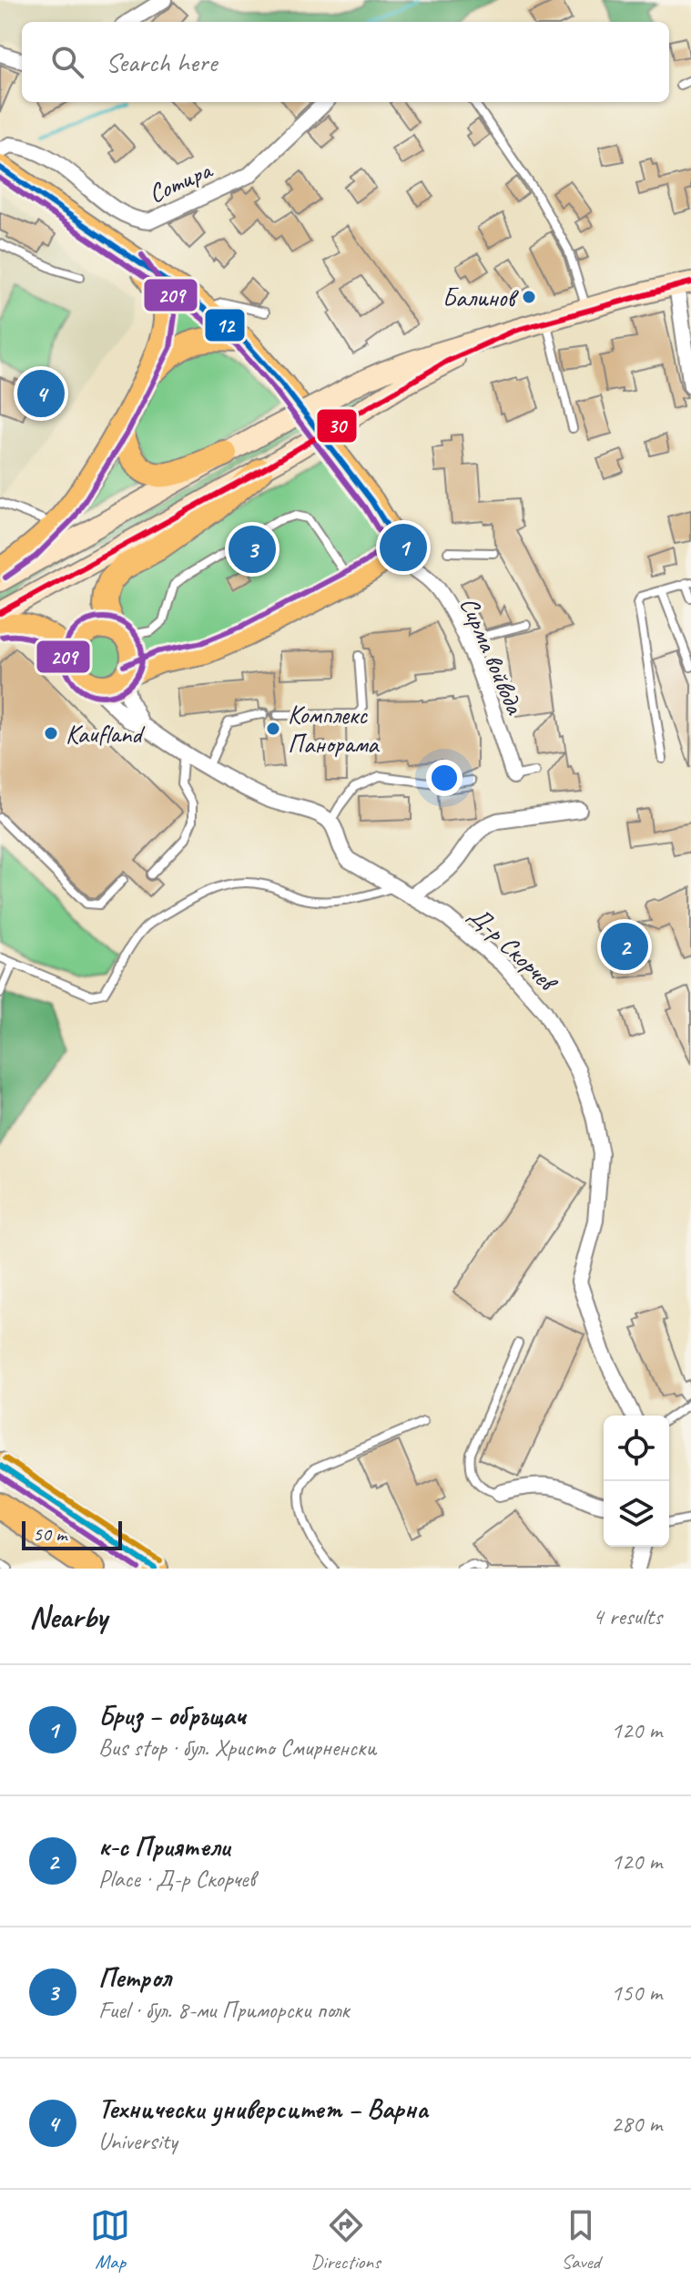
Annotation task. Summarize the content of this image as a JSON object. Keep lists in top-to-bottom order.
{
  "streets": {
    "street": ["Сотира", "Сирма войвода", "Д-р Скорчев"]
  },
  "places": ["Балинов", "Комплекс Панорама", "Kaufland"],
  "lines": ["transit line 12", "transit line 209", "transit line 30"],
  "scale_bar": "50 m",
  "page": {
    "search": "Search here",
    "pins": [
      "4",
      "1",
      "3",
      "2"
    ],
    "scale": "50 m",
    "heading": ["Nearby", "4 results"],
    "list": [
      {
        "mark": "1",
        "name": "Бриз – обръщач",
        "note": "Bus stop · бул. Христо Смирненски",
        "value": "120 m"
      },
      {
        "mark": "2",
        "name": "к-с Приятели",
        "note": "Place · Д-р Скорчев",
        "value": "120 m"
      },
      {
        "mark": "3",
        "name": "Петрол",
        "note": "Fuel · бул. 8-ми Приморски полк",
        "value": "150 m"
      },
      {
        "mark": "4",
        "name": "Технически университет – Варна",
        "note": "University",
        "value": "280 m"
      }
    ],
    "nav": ["Map", "Directions", "Saved"]
  }
}
